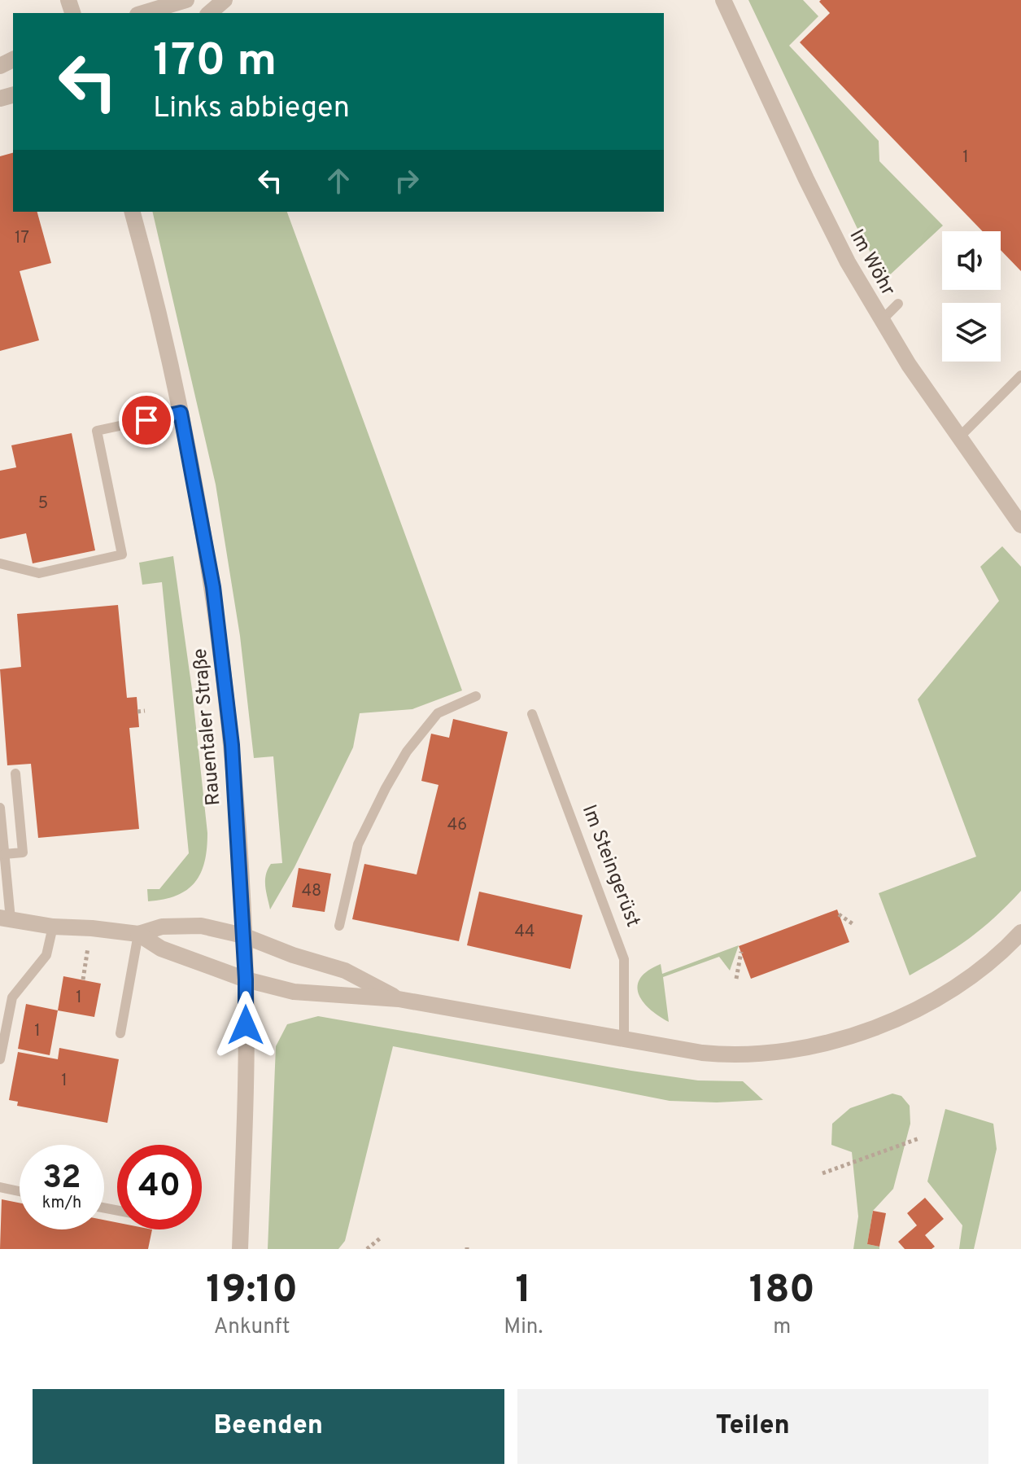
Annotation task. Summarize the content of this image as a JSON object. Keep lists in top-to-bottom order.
{
  "streets": {
    "street": ["Im Wöhr", "Rauentaler Straße"],
    "lane": ["Im Steingerüst"]
  },
  "house_numbers": [
    "1",
    "17",
    "5",
    "46",
    "48",
    "44",
    "1",
    "1",
    "1"
  ],
  "page": {
    "turn": ["170 m", "Links abbiegen"],
    "speed": "32 km/h",
    "limit": "40",
    "eta": [
      "19:10",
      "Ankunft",
      "1",
      "Min.",
      "180",
      "m"
    ],
    "buttons": ["Beenden", "Teilen"]
  }
}
